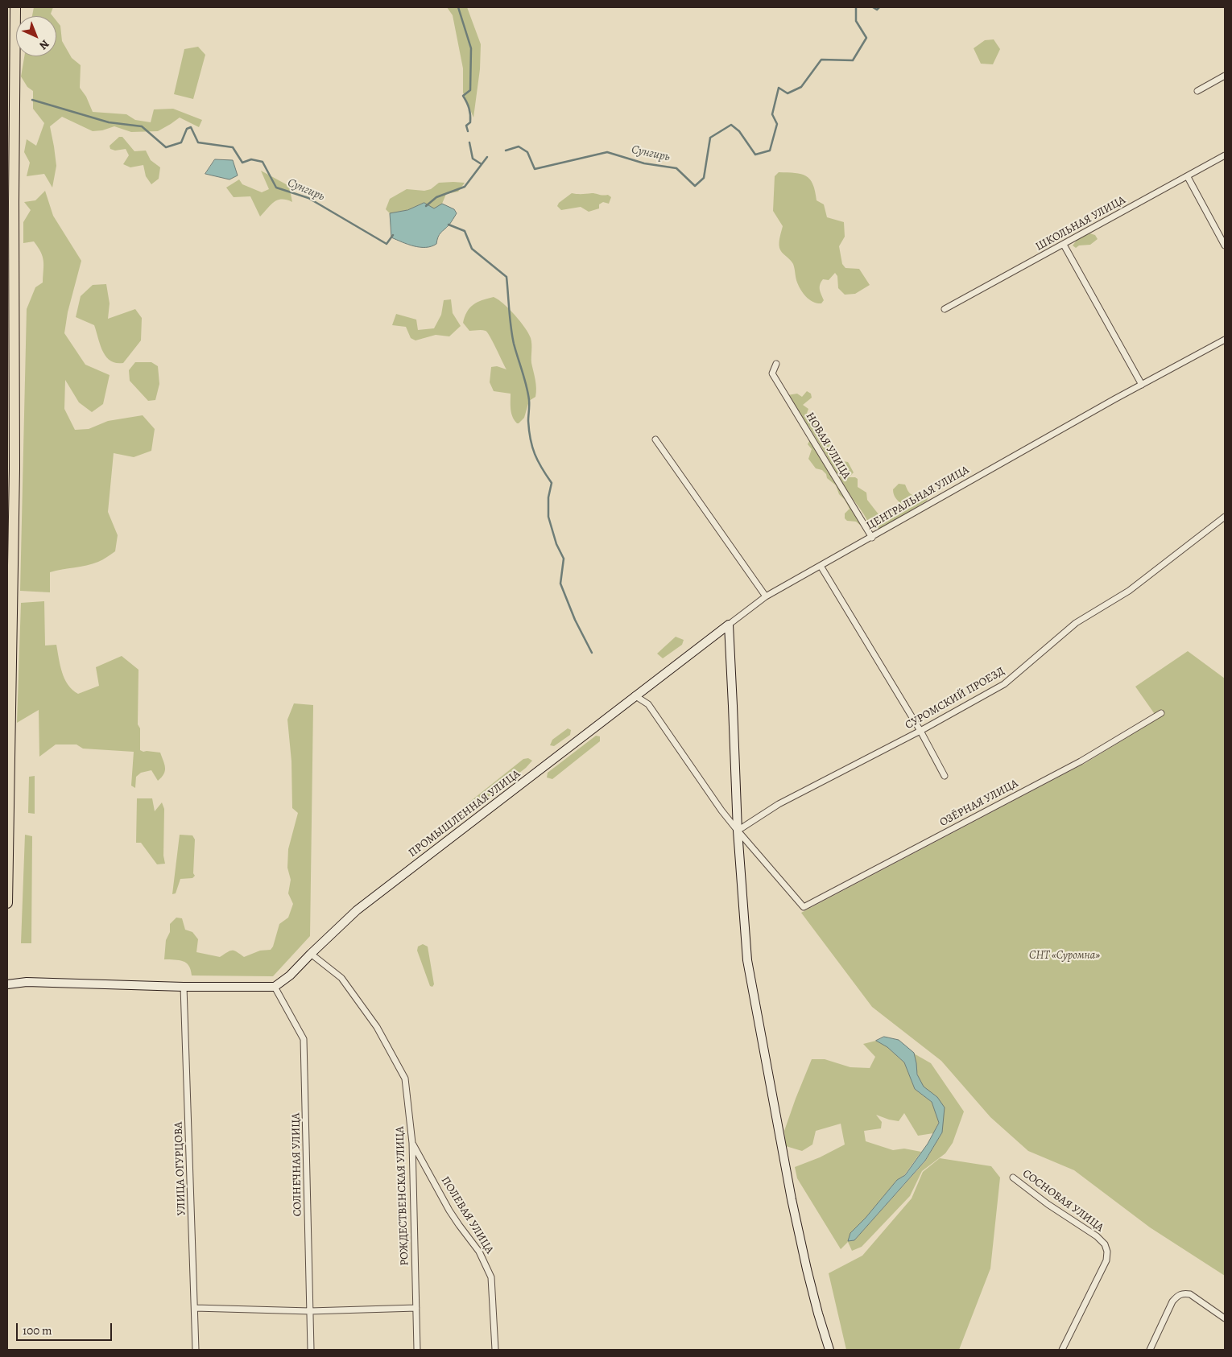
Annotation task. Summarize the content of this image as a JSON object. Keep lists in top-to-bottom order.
{
  "streets": {
    "street": [
      "ШКОЛЬНАЯ УЛИЦА",
      "НОВАЯ УЛИЦА",
      "ЦЕНТРАЛЬНАЯ УЛИЦА",
      "СУРОМСКИЙ ПРОЕЗД",
      "ОЗЁРНАЯ УЛИЦА",
      "ПРОМЫШЛЕННАЯ УЛИЦА",
      "СОЛНЕЧНАЯ УЛИЦА",
      "УЛИЦА ОГУРЦОВА",
      "РОЖДЕСТВЕНСКАЯ УЛИЦА",
      "СОСНОВАЯ УЛИЦА",
      "ПОЛЕВАЯ УЛИЦА"
    ]
  },
  "crossings": [
    ["НОВАЯ УЛИЦА", "ЦЕНТРАЛЬНАЯ УЛИЦА"],
    ["ЦЕНТРАЛЬНАЯ УЛИЦА", "ПРОМЫШЛЕННАЯ УЛИЦА"],
    ["СУРОМСКИЙ ПРОЕЗД", "ОЗЁРНАЯ УЛИЦА"],
    ["ПРОМЫШЛЕННАЯ УЛИЦА", "СОЛНЕЧНАЯ УЛИЦА"],
    ["ПРОМЫШЛЕННАЯ УЛИЦА", "РОЖДЕСТВЕНСКАЯ УЛИЦА"],
    ["РОЖДЕСТВЕНСКАЯ УЛИЦА", "ПОЛЕВАЯ УЛИЦА"]
  ],
  "water": ["Сунгирь"],
  "parks": ["СНТ «Суромна»"],
  "scale_bar": "100 m",
  "north": "bottom right"
}
